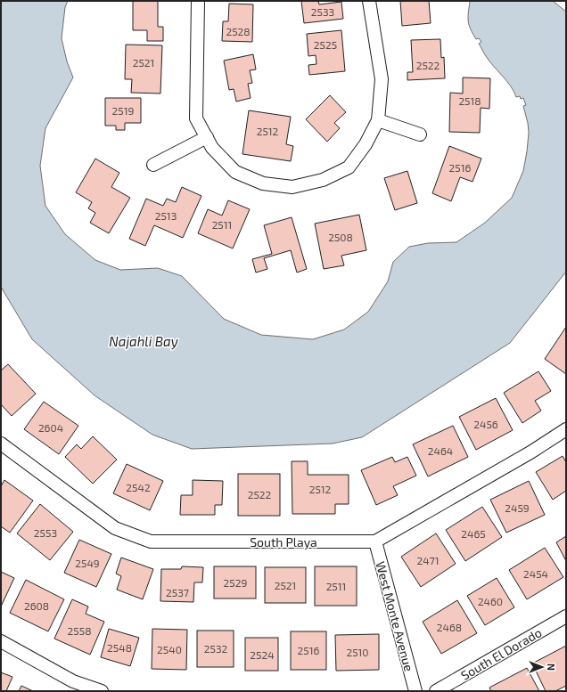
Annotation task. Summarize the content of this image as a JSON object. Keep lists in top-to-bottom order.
{
  "streets": {
    "street": ["South Playa", "West Monte Avenue", "South El Dorado"]
  },
  "crossings": [
    ["South Playa", "West Monte Avenue"]
  ],
  "water": ["Najahli Bay"],
  "house_numbers": [
    "2533",
    "2528",
    "2525",
    "2521",
    "2522",
    "2518",
    "2519",
    "2512",
    "2516",
    "2513",
    "2511",
    "2508",
    "2456",
    "2604",
    "2464",
    "2542",
    "2512",
    "2522",
    "2459",
    "2553",
    "2465",
    "2471",
    "2549",
    "2454",
    "2529",
    "2521",
    "2511",
    "2537",
    "2460",
    "2608",
    "2468",
    "2558",
    "2548",
    "2532",
    "2540",
    "2516",
    "2510",
    "2524"
  ],
  "north": "right"
}
